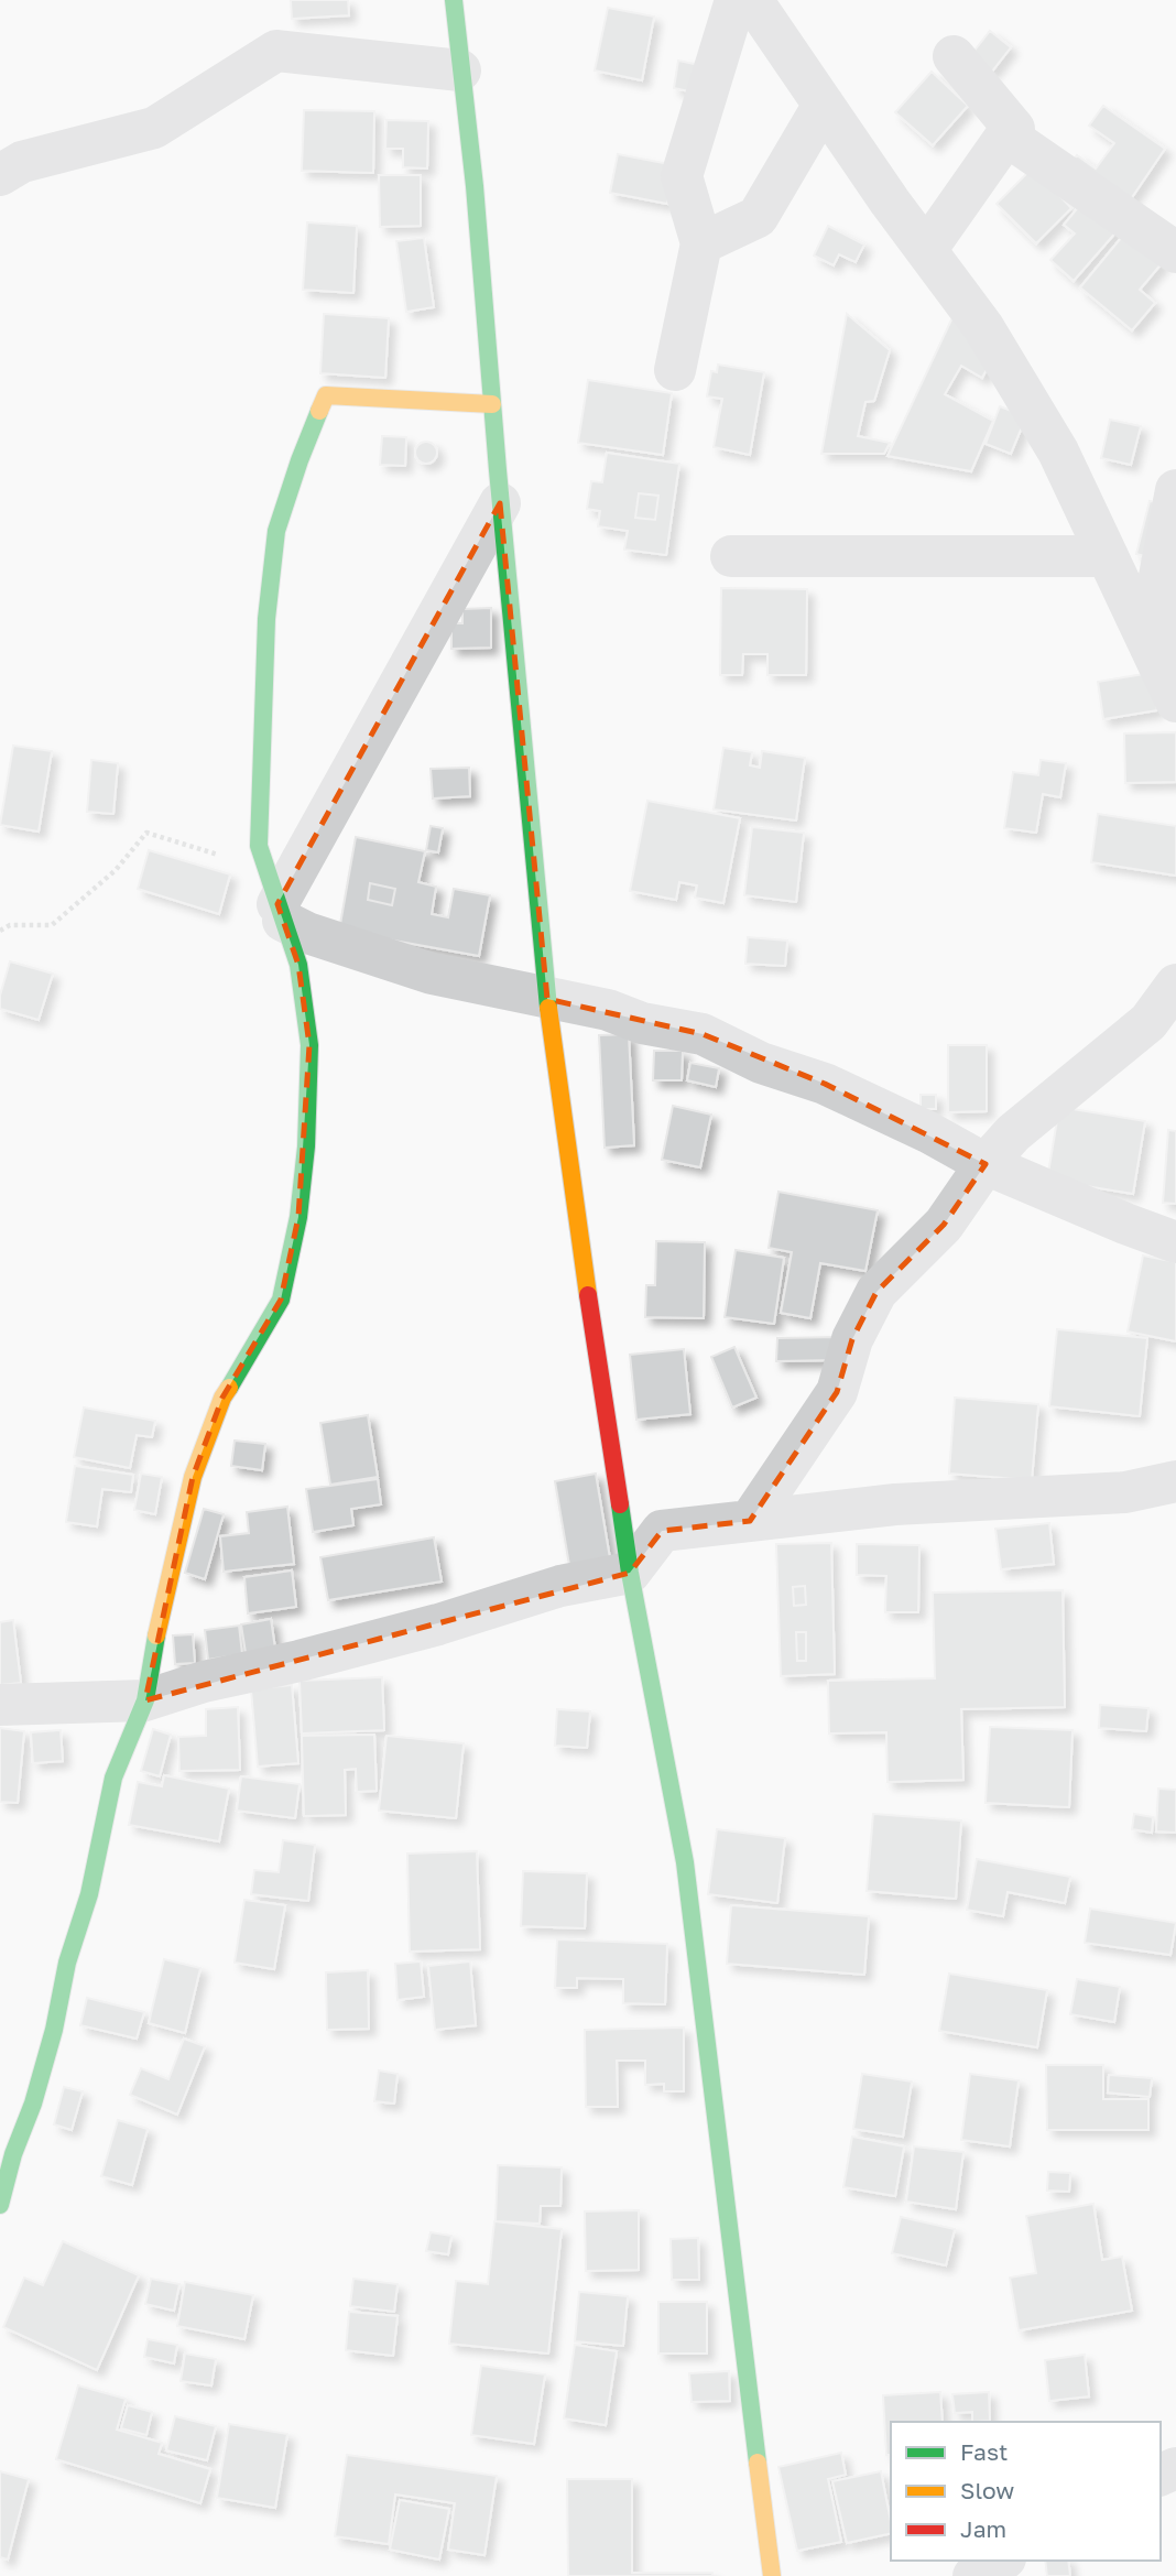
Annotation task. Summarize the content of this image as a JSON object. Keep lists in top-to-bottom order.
{
  "legend": ["Fast", "Slow", "Jam"]
}
